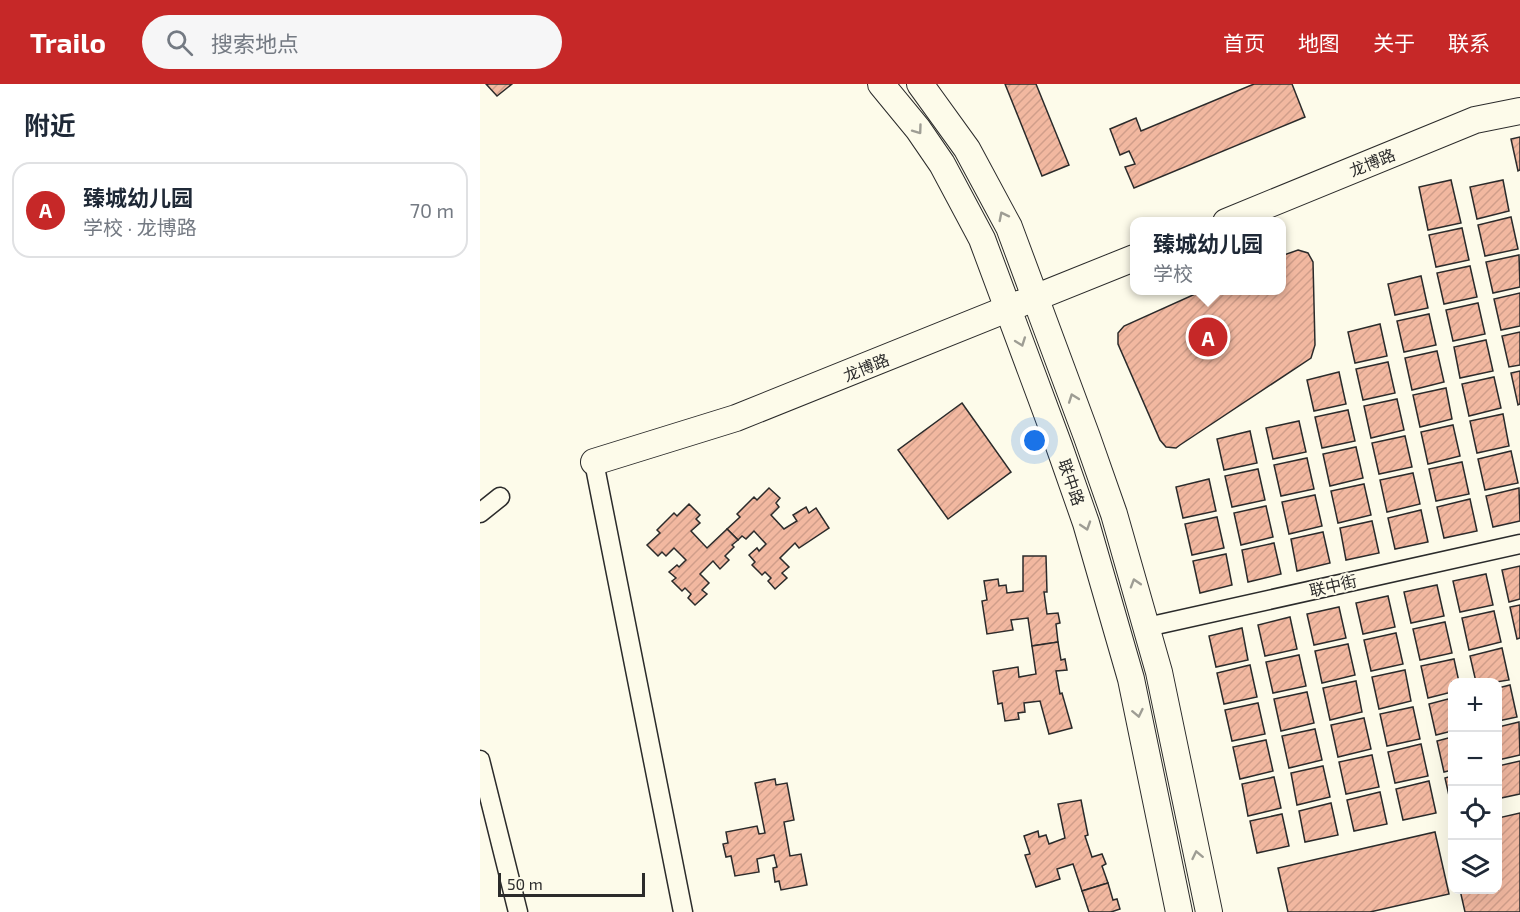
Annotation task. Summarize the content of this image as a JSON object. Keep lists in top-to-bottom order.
{
  "streets": {
    "street": ["龙博路", "联中路", "联中街"]
  },
  "crossings": [
    ["龙博路", "联中路"],
    ["联中路", "联中街"]
  ],
  "scale_bar": "50 m",
  "page": {
    "header": "Trailo",
    "search": "搜索地点",
    "nav": [
      "首页",
      "地图",
      "关于",
      "联系"
    ],
    "heading": "附近",
    "list": [
      {
        "mark": "A",
        "name": "臻城幼儿园",
        "note": "学校 · 龙博路",
        "value": "70 m"
      }
    ],
    "popup": ["臻城幼儿园", "学校"],
    "pins": "A",
    "map_buttons": ["+", "−"],
    "scale": "50 m"
  }
}
